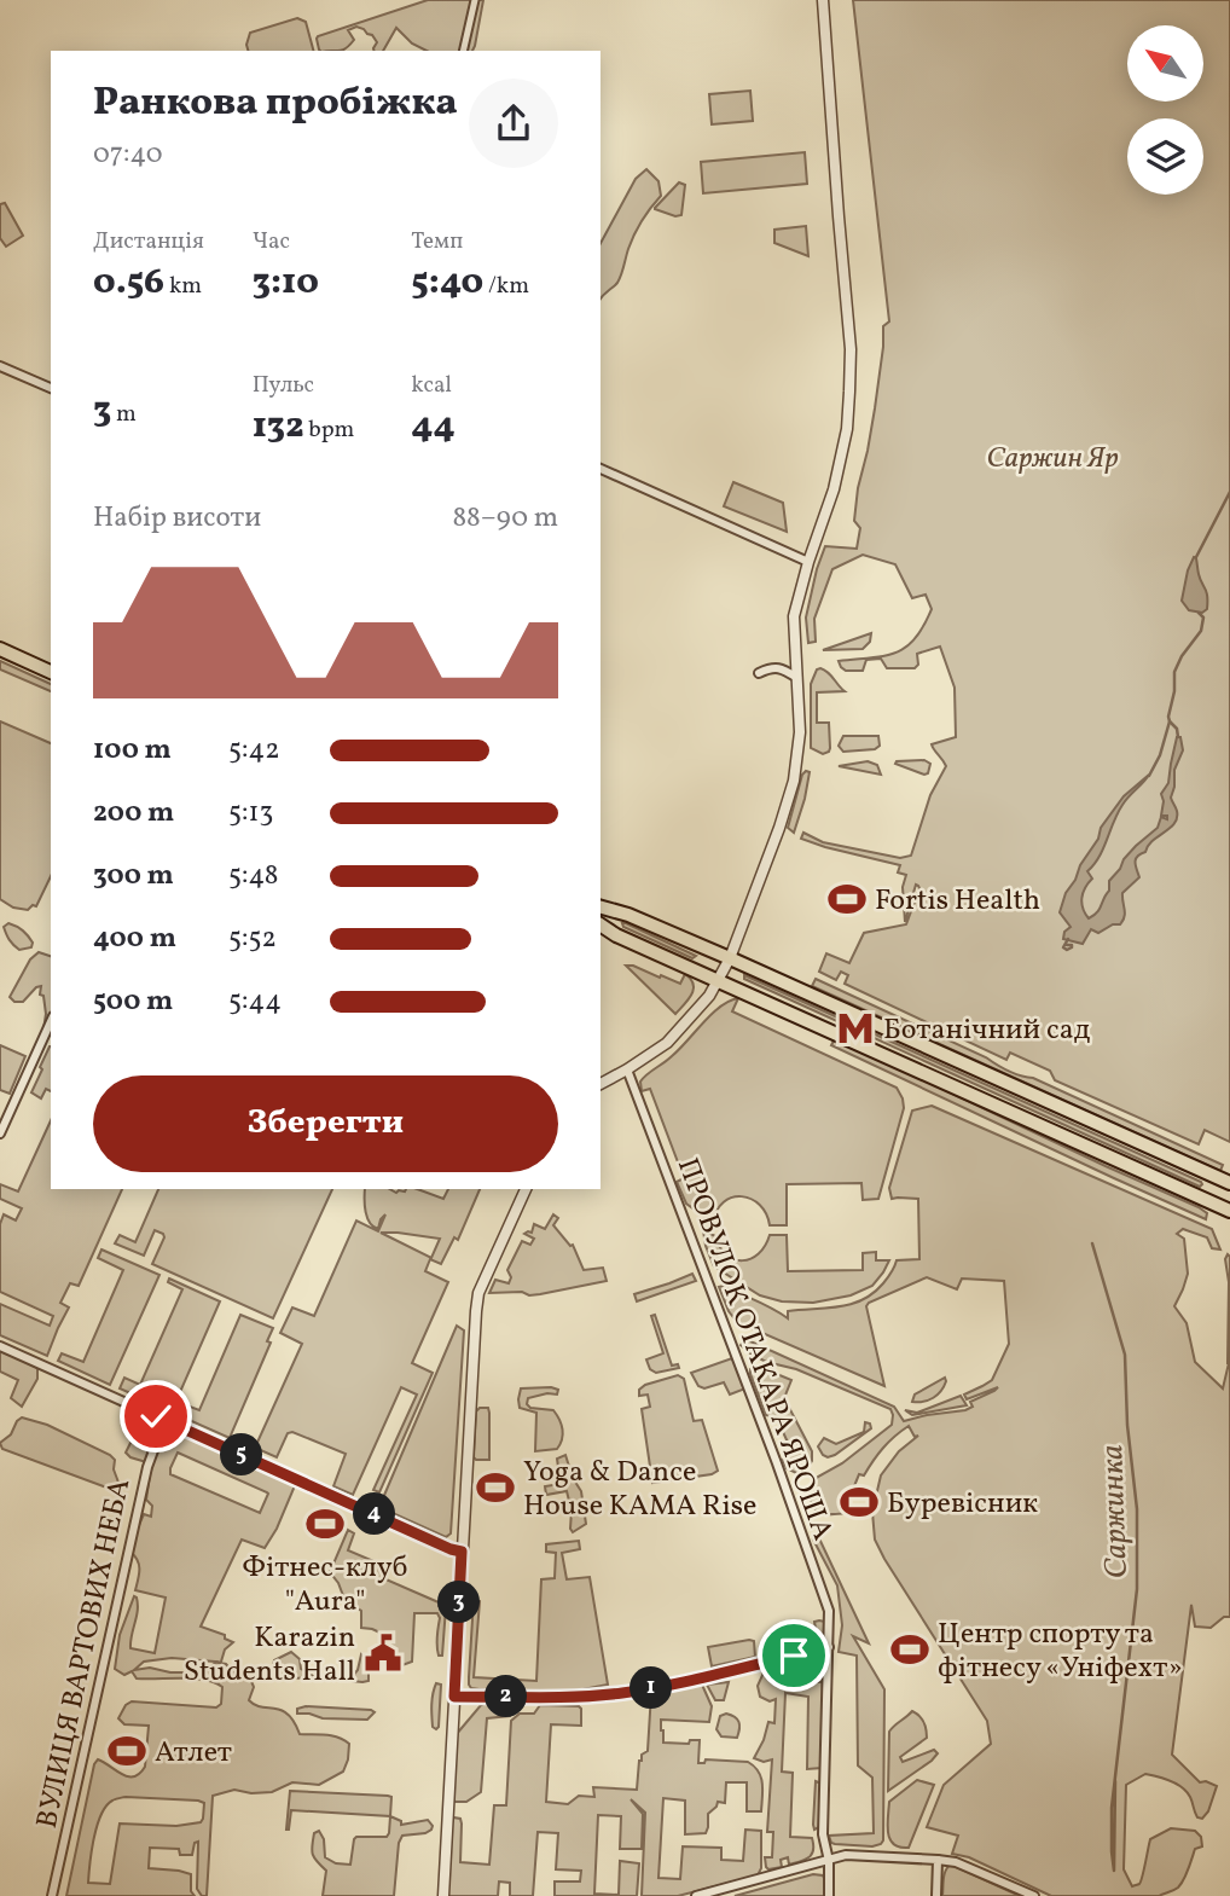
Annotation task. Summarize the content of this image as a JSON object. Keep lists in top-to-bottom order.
{
  "streets": {
    "street": ["ПРОВУЛОК ОТАКАРА ЯРОША", "ВУЛИЦЯ ВАРТОВИХ НЕБА"]
  },
  "water": ["Саржинка"],
  "parks": ["Саржин Яр"],
  "places": {
    "sports": [
      "Fortis Health",
      "Yoga & Dance House KAMA Rise",
      "Буревісник",
      "Фітнес-клуб \"Aura\"",
      "Центр спорту та фітнесу «Уніфехт»",
      "Атлет"
    ],
    "metro station": ["Ботанічний сад"],
    "public building": ["Karazin Students Hall"]
  },
  "north": "top left",
  "page": {
    "heading": ["Ранкова пробіжка", "07:40"],
    "stats": [
      ["Дистанція", "0.56 km"],
      ["Час", "3:10"],
      ["Темп", "5:40 /km"],
      ["3 m"],
      ["Пульс", "132 bpm"],
      ["kcal", "44"]
    ],
    "chart": ["Набір висоти", "88–90 m"],
    "list": [
      {
        "name": "100 m",
        "note": "5:42"
      },
      {
        "name": "200 m",
        "note": "5:13"
      },
      {
        "name": "300 m",
        "note": "5:48"
      },
      {
        "name": "400 m",
        "note": "5:52"
      },
      {
        "name": "500 m",
        "note": "5:44"
      }
    ],
    "buttons": "Зберегти",
    "pins": [
      "5",
      "4",
      "3",
      "1",
      "2"
    ]
  }
}
